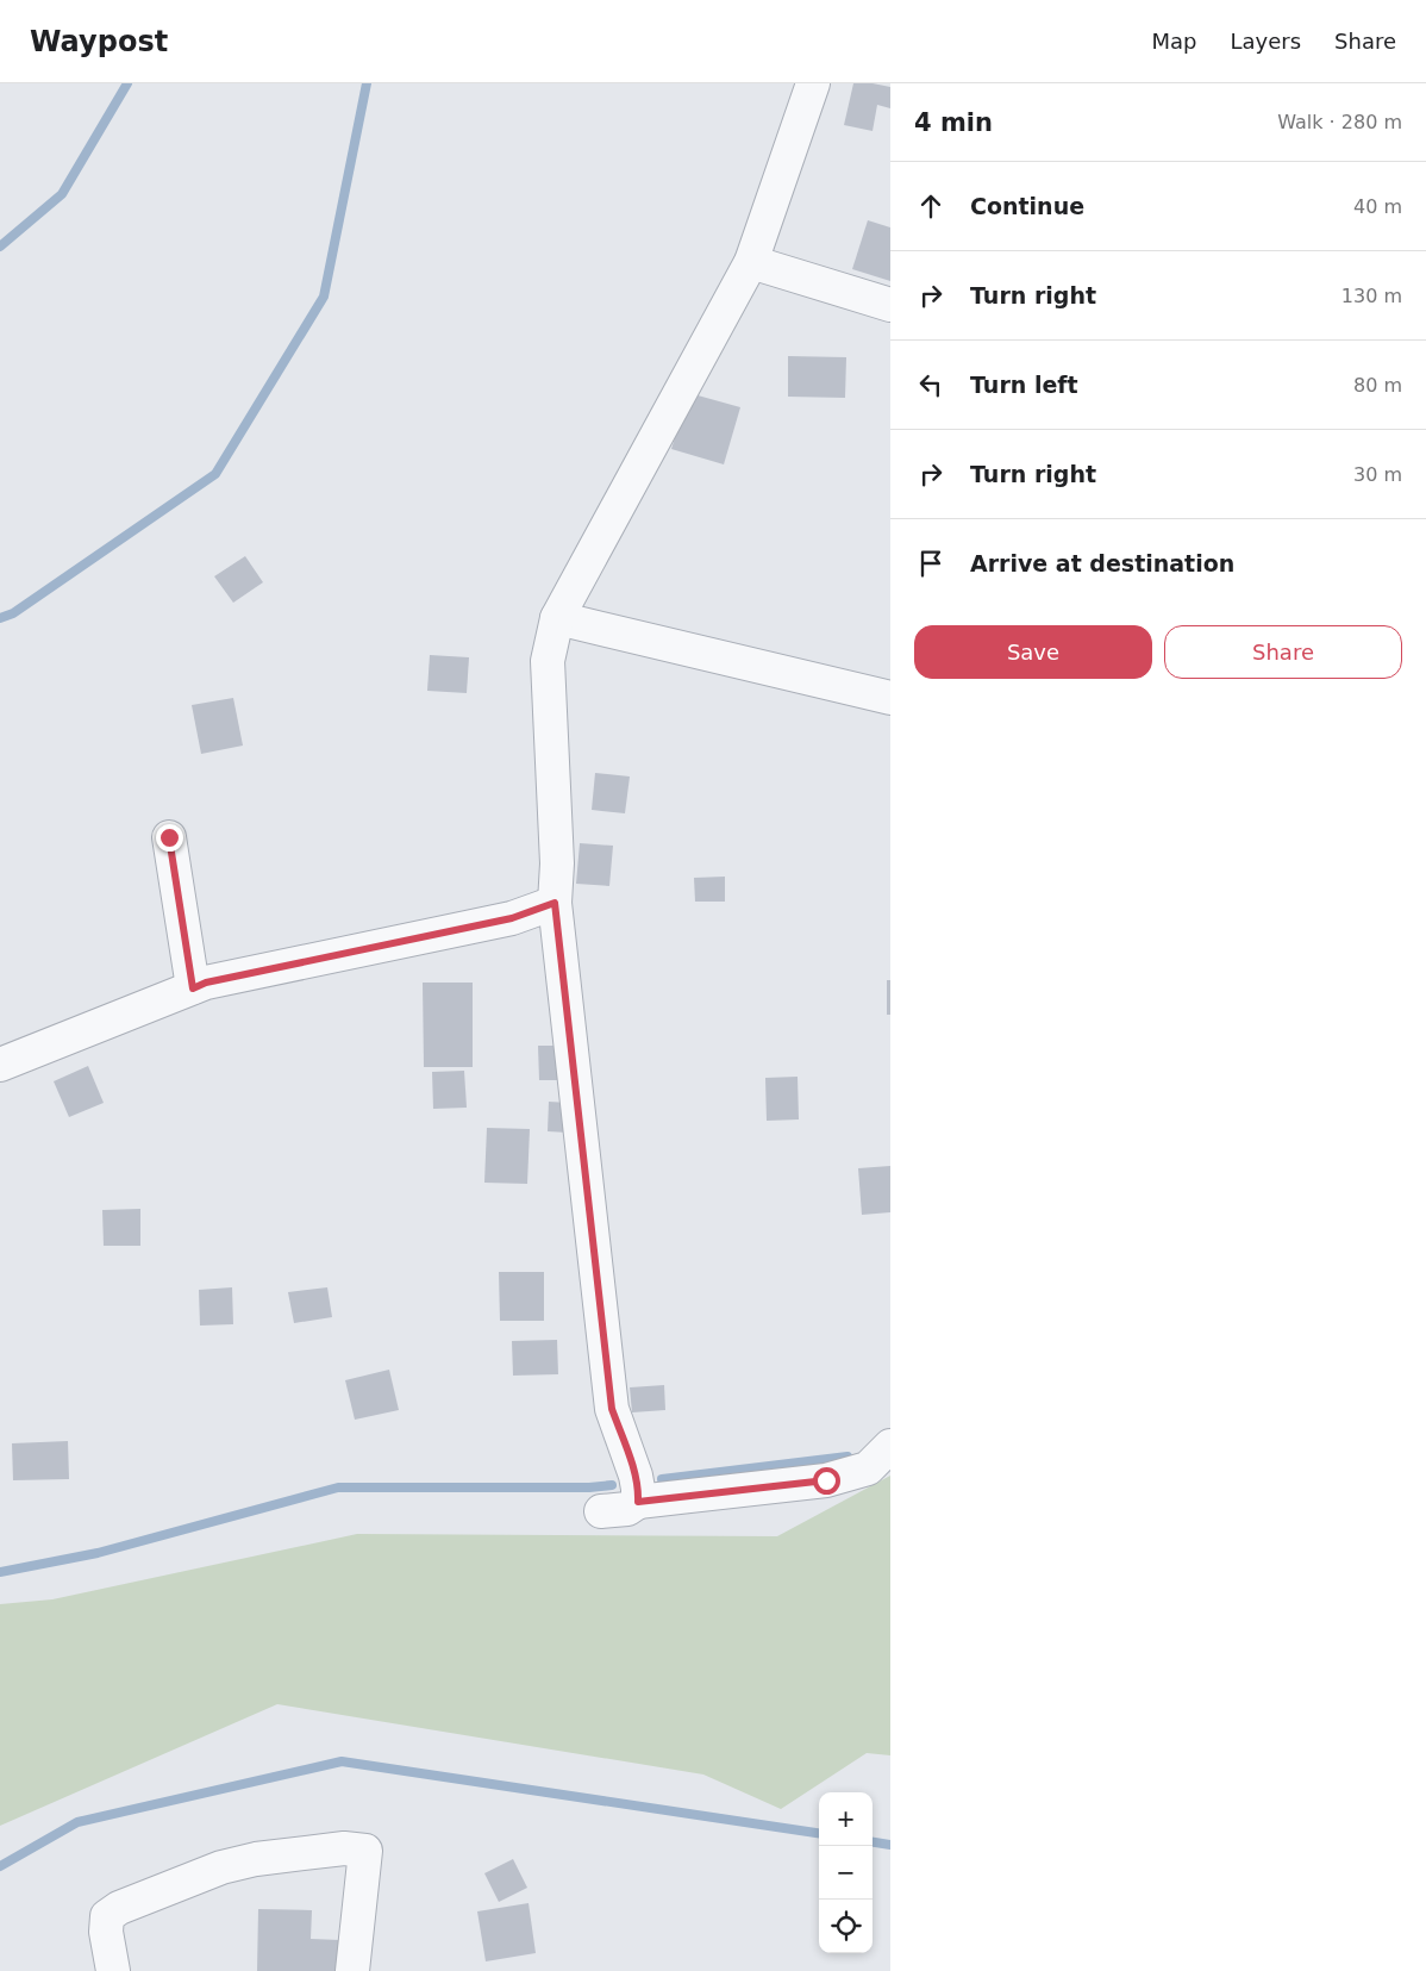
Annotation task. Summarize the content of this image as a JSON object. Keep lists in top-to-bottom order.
{
  "page": {
    "header": "Waypost",
    "nav": ["Map", "Layers", "Share"],
    "heading": ["4 min", "Walk · 280 m"],
    "list": [
      ["Continue", "40 m"],
      ["Turn right", "130 m"],
      ["Turn left", "80 m"],
      ["Turn right", "30 m"],
      "Arrive at destination"
    ],
    "buttons": ["Save", "Share"],
    "map_buttons": ["+", "−"]
  }
}
